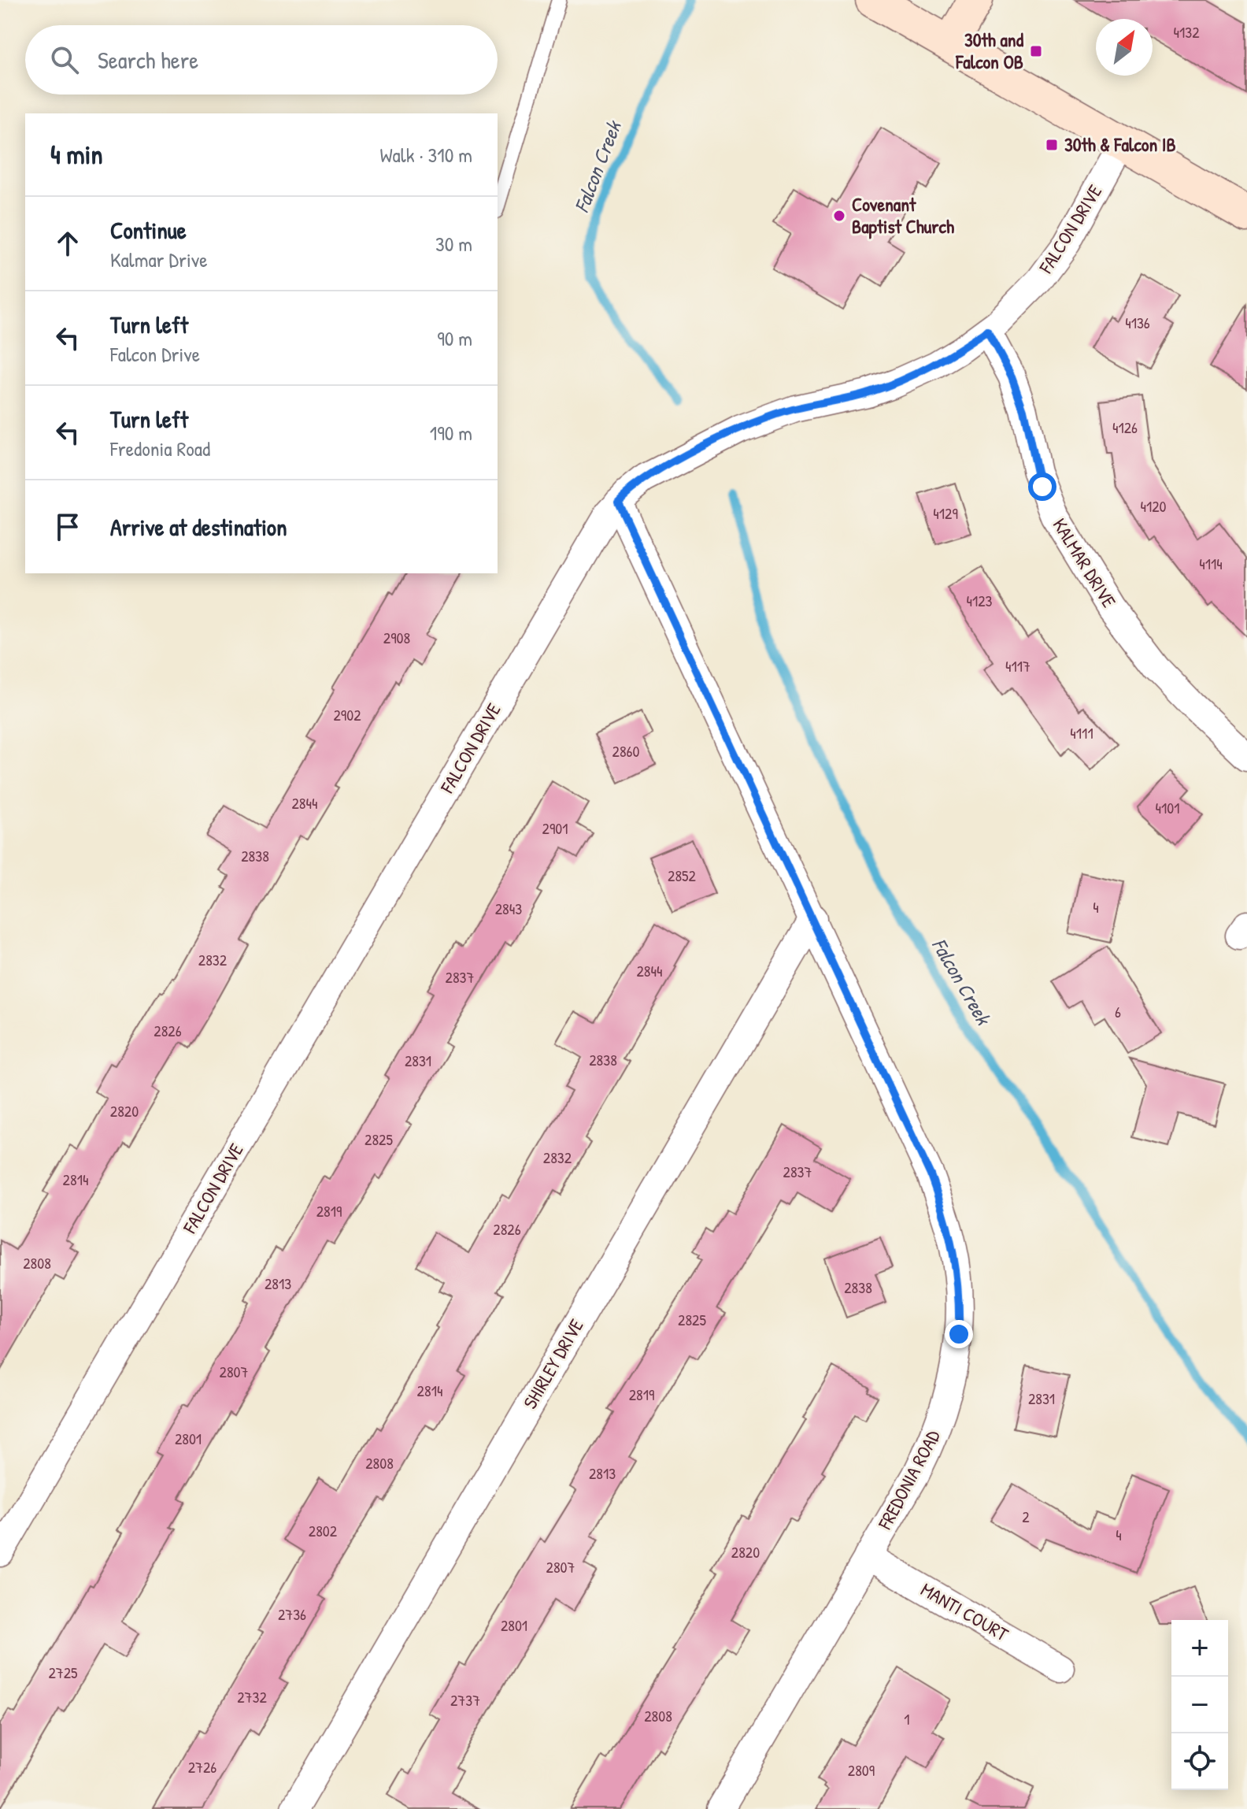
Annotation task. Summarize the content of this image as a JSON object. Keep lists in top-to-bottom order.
{
  "streets": {
    "street": [
      "FALCON DRIVE",
      "KALMAR DRIVE",
      "SHIRLEY DRIVE",
      "FREDONIA ROAD",
      "MANTI COURT"
    ]
  },
  "crossings": [
    ["FALCON DRIVE", "KALMAR DRIVE"],
    ["FALCON DRIVE", "FREDONIA ROAD"],
    ["SHIRLEY DRIVE", "FREDONIA ROAD"],
    ["FREDONIA ROAD", "MANTI COURT"]
  ],
  "water": ["Falcon Creek"],
  "places": {
    "transit": ["30th and Falcon OB", "30th & Falcon IB"],
    "other": ["Covenant Baptist Church"]
  },
  "house_numbers": [
    "4132",
    "4136",
    "4126",
    "4120",
    "4129",
    "4114",
    "4123",
    "2908",
    "4117",
    "2902",
    "4111",
    "2860",
    "2844",
    "4101",
    "2901",
    "2838",
    "2852",
    "4",
    "2843",
    "2832",
    "2844",
    "2837",
    "6",
    "2826",
    "2838",
    "2831",
    "2820",
    "2825",
    "2832",
    "2837",
    "2814",
    "2819",
    "2826",
    "2808",
    "2813",
    "2838",
    "2825",
    "2807",
    "2814",
    "2819",
    "2831",
    "2801",
    "2808",
    "2813",
    "2",
    "2802",
    "4",
    "2820",
    "2807",
    "2736",
    "2801",
    "2725",
    "2732",
    "2737",
    "2808",
    "1",
    "2726",
    "2809"
  ],
  "north": "top right",
  "page": {
    "search": "Search here",
    "heading": ["4 min", "Walk · 310 m"],
    "list": [
      ["Continue", "Kalmar Drive", "30 m"],
      ["Turn left", "Falcon Drive", "90 m"],
      ["Turn left", "Fredonia Road", "190 m"],
      "Arrive at destination"
    ],
    "map_buttons": ["+", "−"]
  }
}
